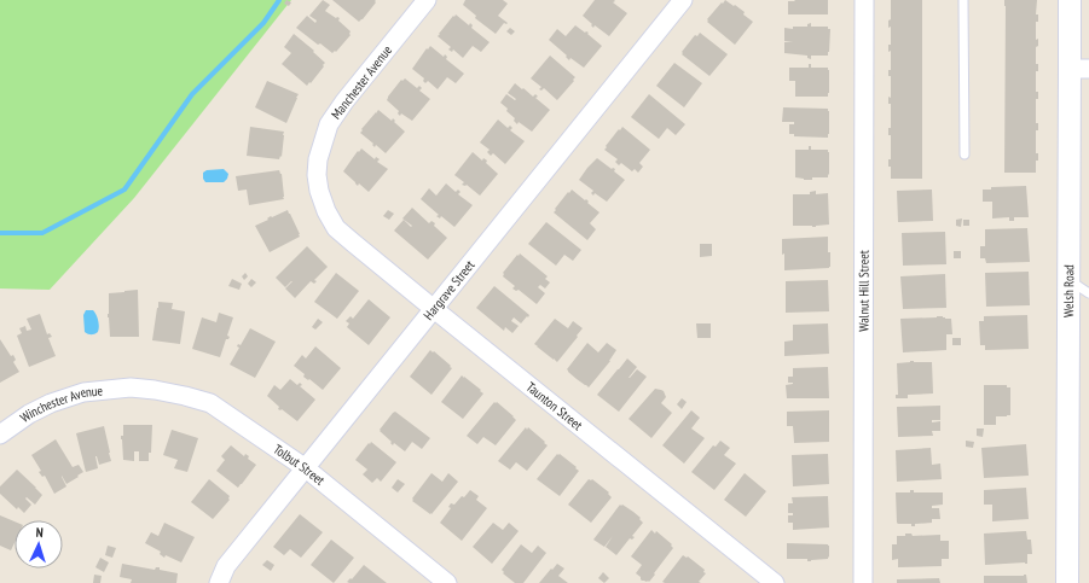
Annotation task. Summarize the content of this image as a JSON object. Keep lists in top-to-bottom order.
{
  "streets": {
    "street": [
      "Manchester Avenue",
      "Hargrave Street",
      "Welsh Road",
      "Walnut Hill Street",
      "Winchester Avenue",
      "Taunton Street",
      "Tolbut Street"
    ]
  },
  "crossings": [
    ["Manchester Avenue", "Taunton Street"],
    ["Hargrave Street", "Taunton Street"],
    ["Hargrave Street", "Tolbut Street"],
    ["Winchester Avenue", "Tolbut Street"]
  ],
  "north": "top"
}
